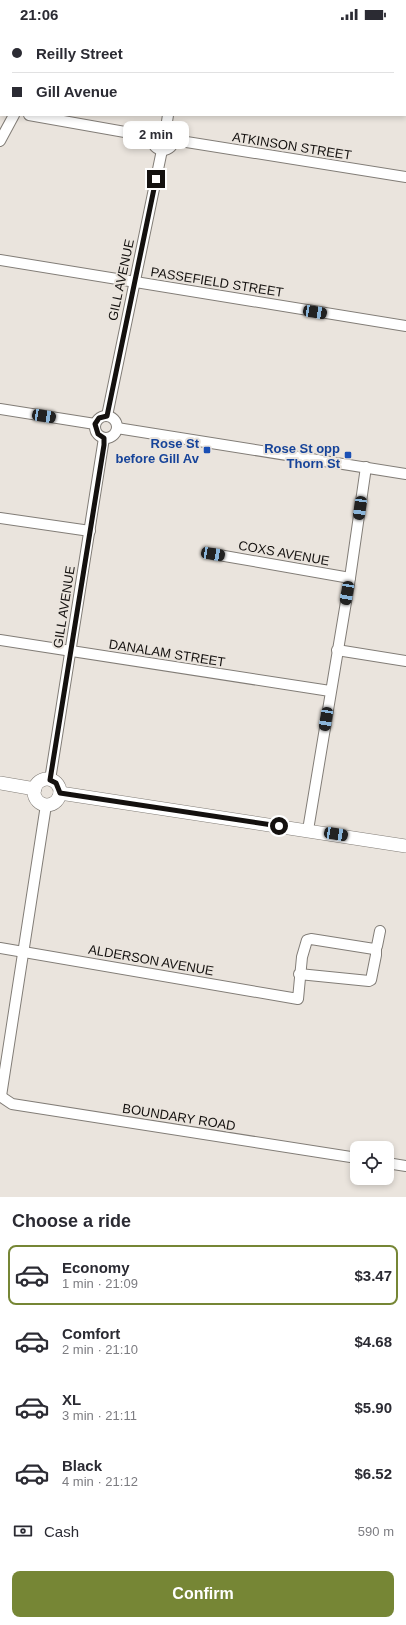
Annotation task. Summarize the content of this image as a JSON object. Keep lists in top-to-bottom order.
{
  "streets": {
    "street": [
      "ATKINSON STREET",
      "GILL AVENUE",
      "PASSEFIELD STREET",
      "COXS AVENUE",
      "DANALAM STREET",
      "ALDERSON AVENUE",
      "BOUNDARY ROAD"
    ]
  },
  "crossings": [
    ["ATKINSON STREET", "GILL AVENUE"],
    ["GILL AVENUE", "PASSEFIELD STREET"],
    ["GILL AVENUE", "DANALAM STREET"]
  ],
  "places": {
    "transit": ["Rose St before Gill Av", "Rose St opp Thorn St"]
  },
  "page": {
    "status": "21:06",
    "banner": ["Reilly Street", "Gill Avenue"],
    "bubble": "2 min",
    "heading": "Choose a ride",
    "list": [
      {
        "name": "Economy",
        "note": "1 min · 21:09",
        "value": "$3.47"
      },
      {
        "name": "Comfort",
        "note": "2 min · 21:10",
        "value": "$4.68"
      },
      {
        "name": "XL",
        "note": "3 min · 21:11",
        "value": "$5.90"
      },
      {
        "name": "Black",
        "note": "4 min · 21:12",
        "value": "$6.52"
      }
    ],
    "pay": ["Cash", "590 m"],
    "buttons": "Confirm"
  }
}
